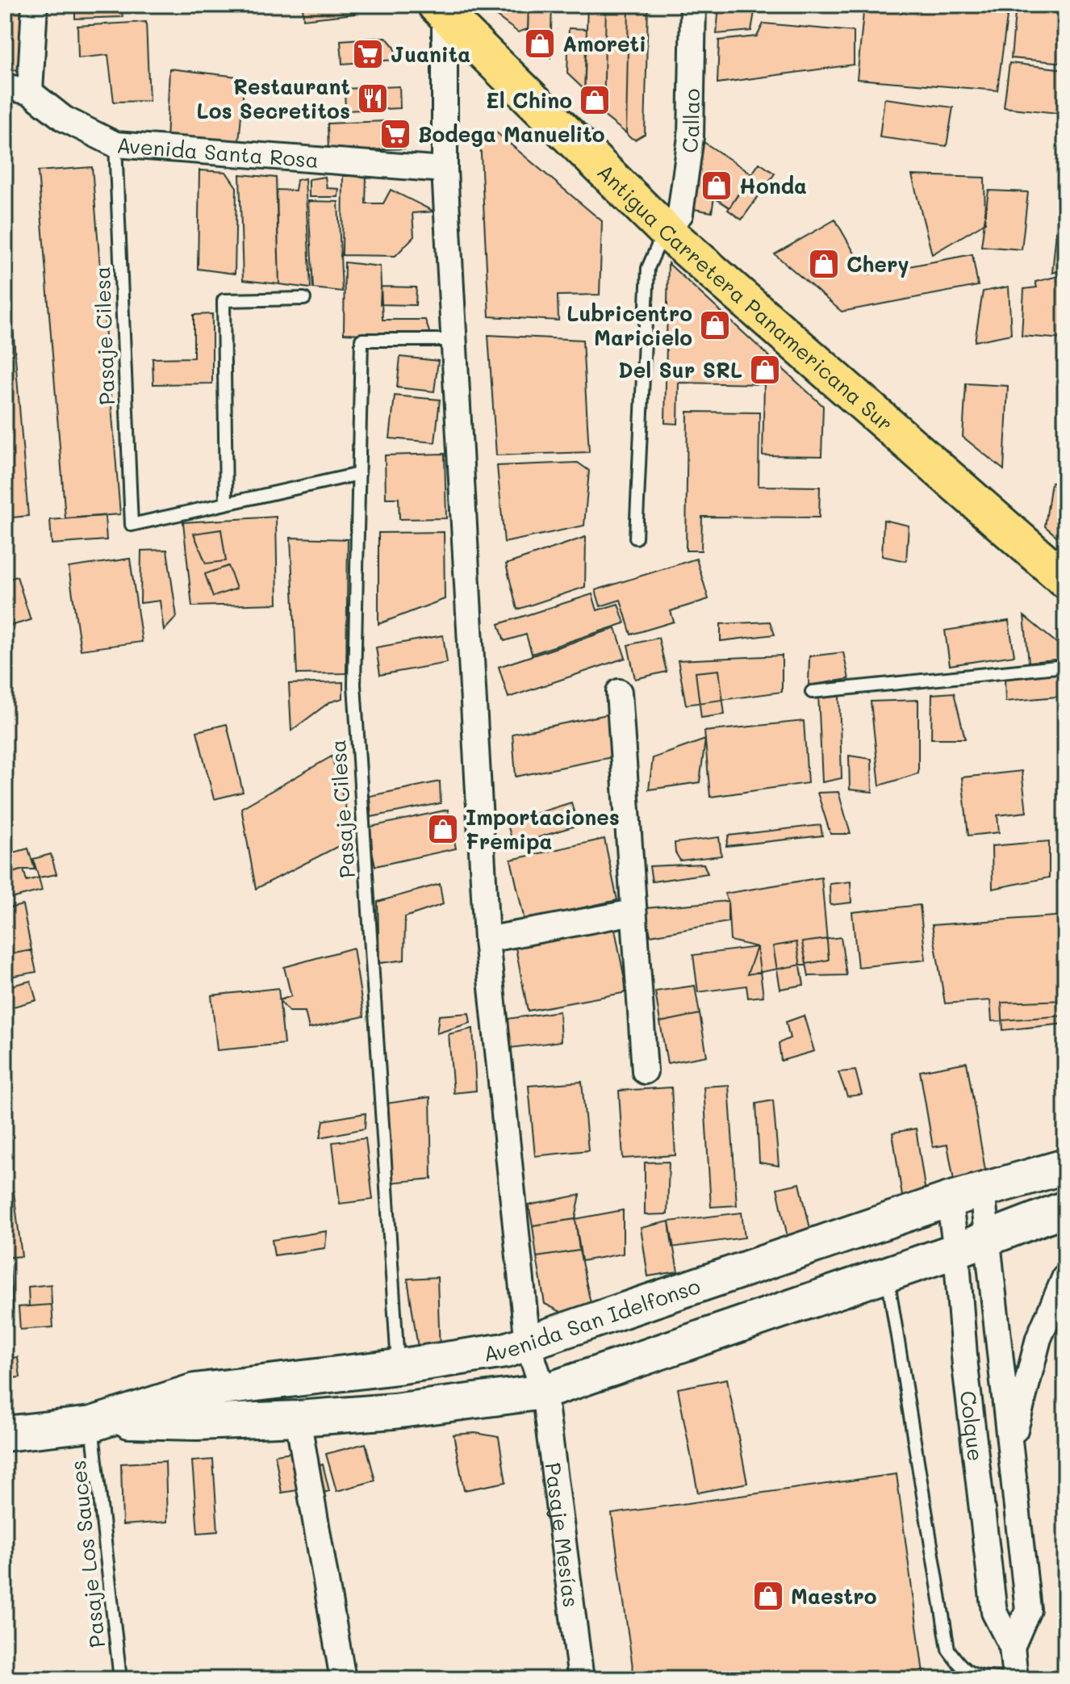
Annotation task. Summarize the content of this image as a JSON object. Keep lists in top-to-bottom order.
{
  "streets": {
    "highway": ["Antigua Carretera Panamericana Sur"],
    "street": [
      "Callao",
      "Avenida Santa Rosa",
      "Avenida San Idelfonso",
      "Colque",
      "Pasaje Mesías"
    ],
    "lane": ["Pasaje Cilesa", "Pasaje Los Sauces"]
  },
  "crossings": [
    ["Callao", "Antigua Carretera Panamericana Sur"],
    ["Avenida Santa Rosa", "Pasaje Cilesa"],
    ["Avenida Santa Rosa", "Pasaje Mesías"],
    ["Antigua Carretera Panamericana Sur", "Pasaje Mesías"],
    ["Pasaje Cilesa", "Avenida San Idelfonso"],
    ["Pasaje Cilesa", "Pasaje Mesías"],
    ["Avenida San Idelfonso", "Colque"],
    ["Avenida San Idelfonso", "Pasaje Mesías"],
    ["Avenida San Idelfonso", "Pasaje Los Sauces"]
  ],
  "places": {
    "shop": [
      "Amoreti",
      "El Chino",
      "Honda",
      "Chery",
      "Lubricentro Maricielo",
      "Del Sur SRL",
      "Importaciones Fremipa",
      "Maestro"
    ],
    "supermarket": ["Juanita", "Bodega Manuelito"],
    "restaurant": ["Restaurant Los Secretitos"]
  }
}
